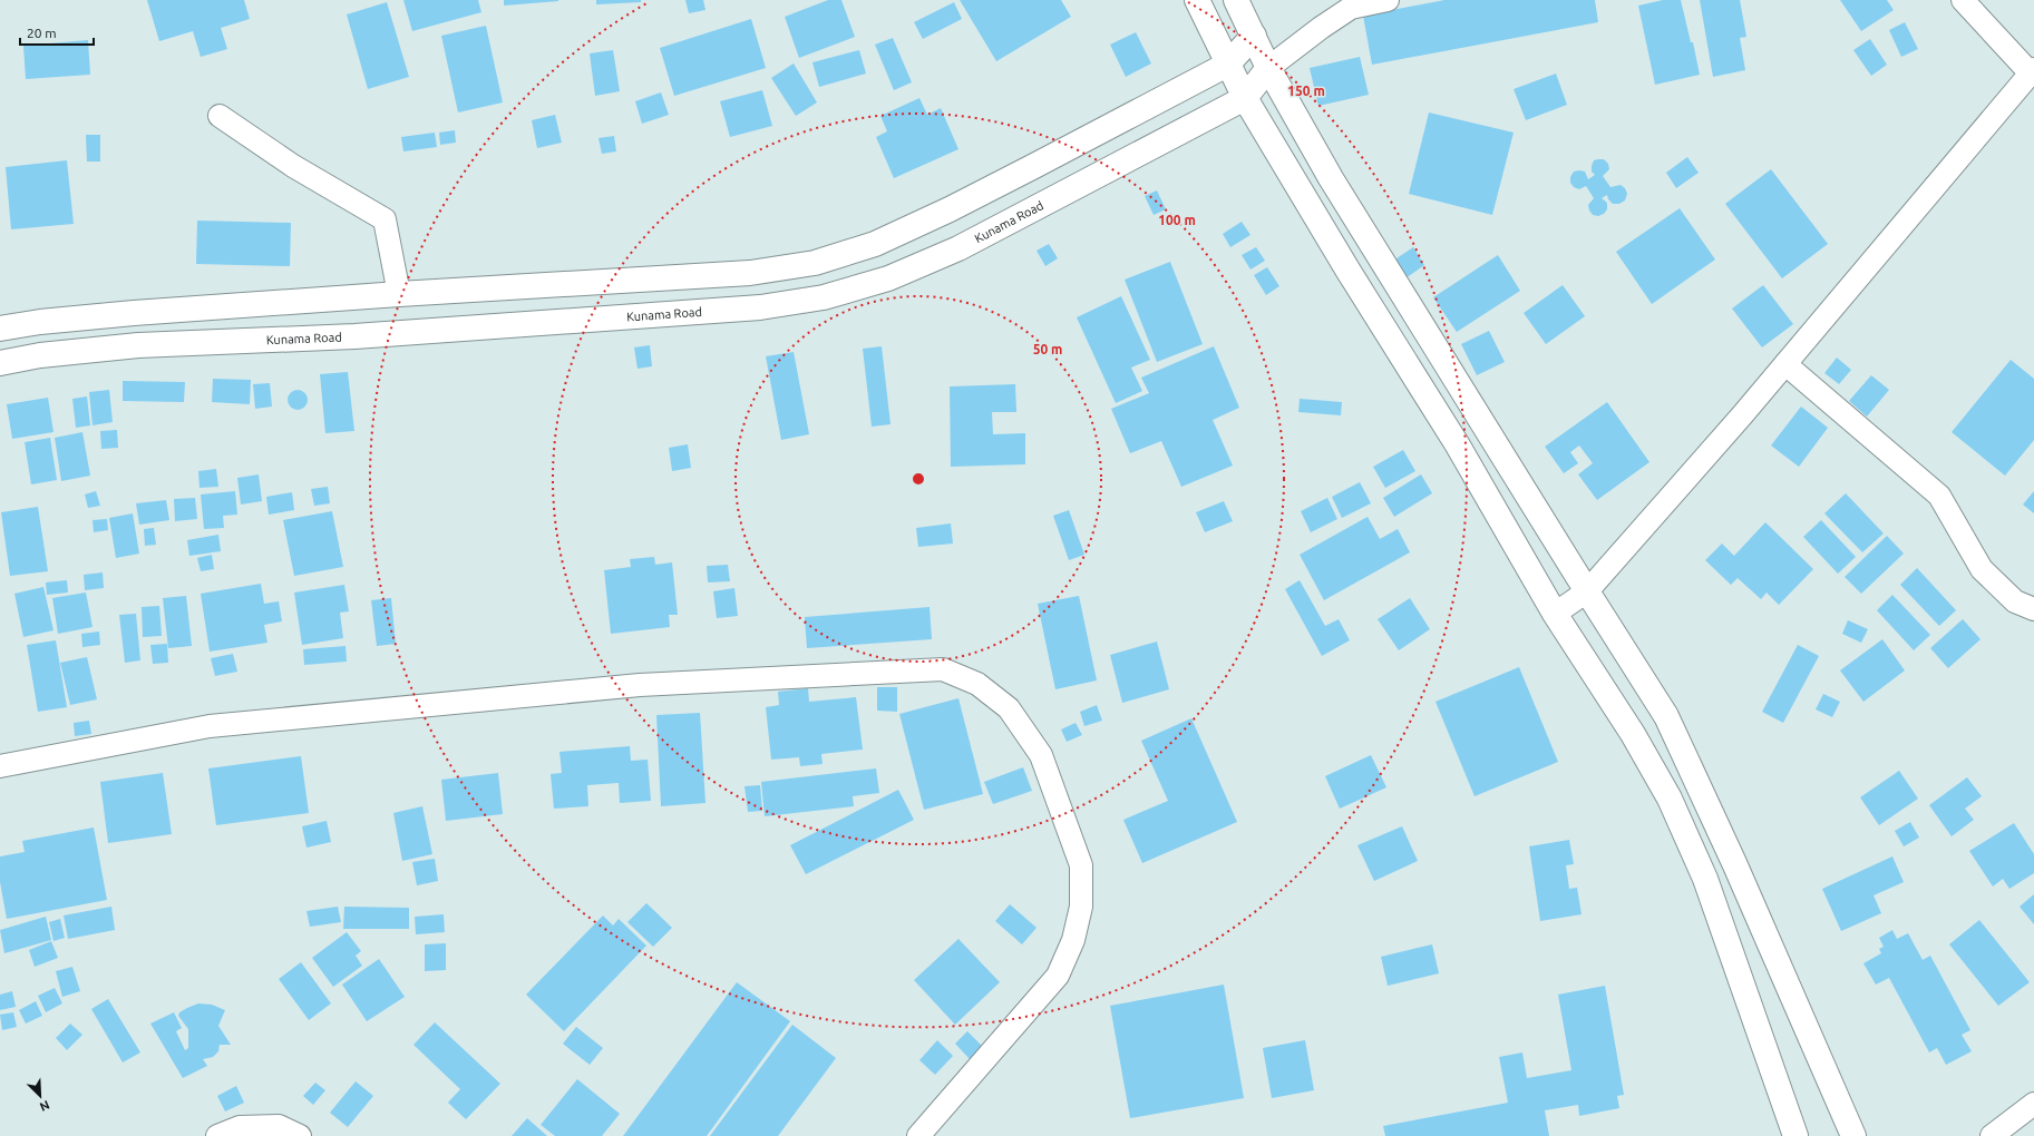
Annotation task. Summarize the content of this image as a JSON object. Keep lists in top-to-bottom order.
{
  "streets": {
    "main road": ["Kunama Road"]
  },
  "scale_bar": "20 m",
  "north": "bottom right",
  "rings": ["150 m", "100 m", "50 m"]
}
